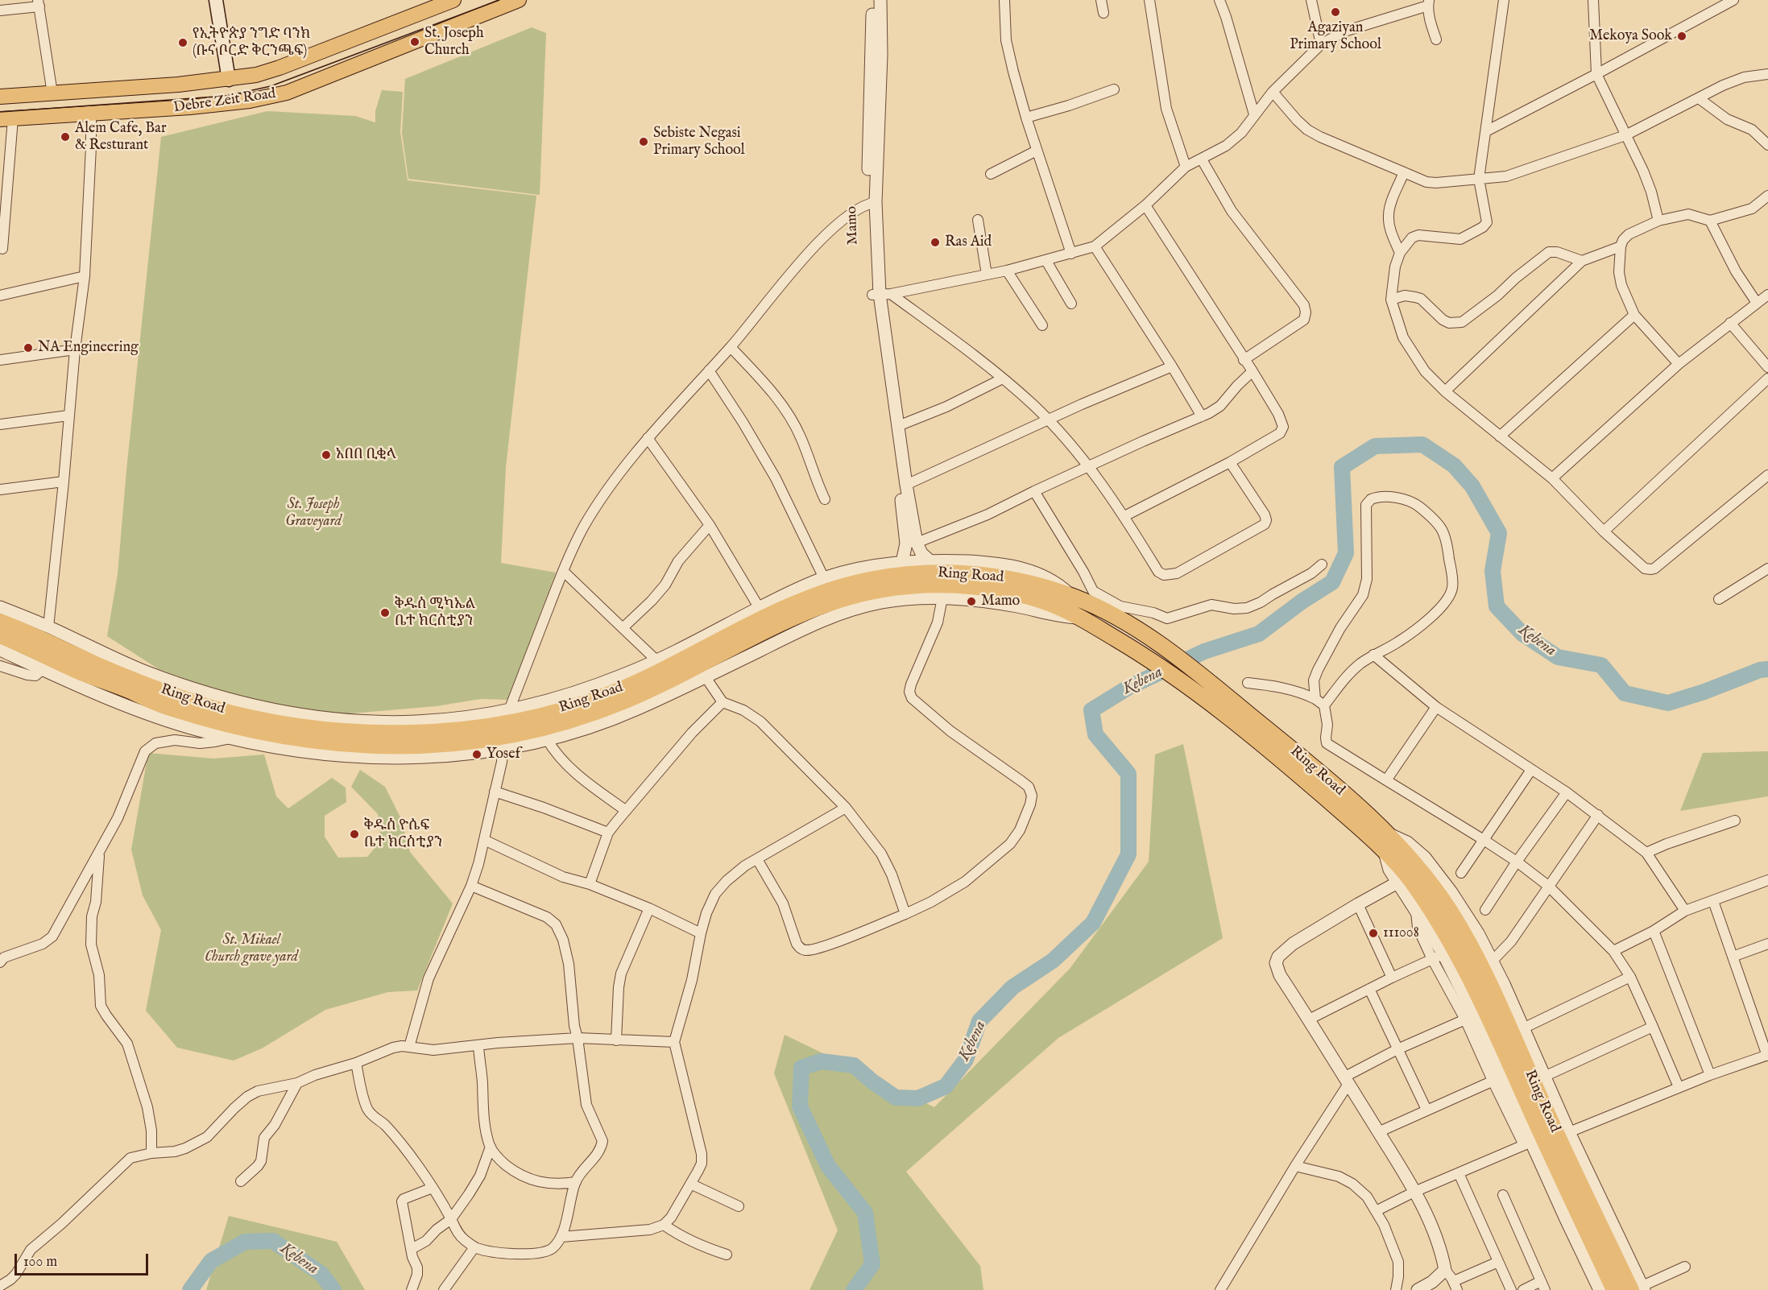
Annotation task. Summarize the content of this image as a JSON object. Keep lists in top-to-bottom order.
{
  "streets": {
    "highway": ["Ring Road"],
    "main road": ["Debre Zeit Road"],
    "street": ["Mamo"]
  },
  "water": ["Kebena"],
  "parks": ["St. Joseph Graveyard", "St. Mikael Church grave yard"],
  "places": [
    "Agaziyan Primary School",
    "Mekoya Sook",
    "St. Joseph Church",
    "የኢትዮጵያ ንግድ ባንክ (ቡና ቦርድ ቅርንጫፍ)",
    "Alem Cafe, Bar & Resturant",
    "Sebiste Negasi Primary School",
    "Ras Aid",
    "NA Engineering",
    "አበበ ቢቂላ",
    "Mamo",
    "ቅዱስ ሚካኤል ቤተ ክርስቲያን",
    "Yosef",
    "ቅዱስ ዮሴፍ ቤተ ክርስቲያን",
    "111008"
  ],
  "scale_bar": "100 m"
}
